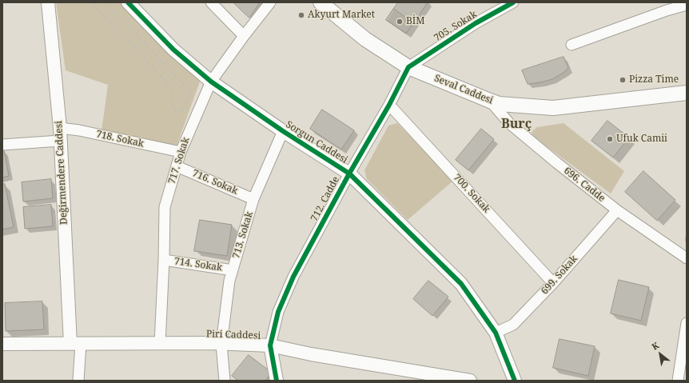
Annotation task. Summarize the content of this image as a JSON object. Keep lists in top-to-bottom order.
{
  "streets": {
    "main road": ["Seval Caddesi"],
    "street": [
      "705. Sokak",
      "718. Sokak",
      "Sorgun Caddesi",
      "717. Sokak",
      "Değirmendere Caddesi",
      "716. Sokak",
      "696. Cadde",
      "700. Sokak",
      "712. Cadde",
      "713. Sokak",
      "714. Sokak",
      "699. Sokak",
      "Piri Caddesi"
    ]
  },
  "crossings": [
    ["705. Sokak", "Seval Caddesi"],
    ["705. Sokak", "712. Cadde"],
    ["Seval Caddesi", "696. Cadde"],
    ["Seval Caddesi", "712. Cadde"],
    ["718. Sokak", "717. Sokak"],
    ["718. Sokak", "Değirmendere Caddesi"],
    ["Sorgun Caddesi", "717. Sokak"],
    ["Sorgun Caddesi", "712. Cadde"],
    ["Sorgun Caddesi", "713. Sokak"],
    ["Sorgun Caddesi", "699. Sokak"],
    ["717. Sokak", "716. Sokak"],
    ["717. Sokak", "714. Sokak"],
    ["717. Sokak", "Piri Caddesi"],
    ["Değirmendere Caddesi", "Piri Caddesi"],
    ["716. Sokak", "713. Sokak"],
    ["696. Cadde", "699. Sokak"],
    ["700. Sokak", "712. Cadde"],
    ["700. Sokak", "699. Sokak"],
    ["712. Cadde", "Piri Caddesi"],
    ["713. Sokak", "714. Sokak"],
    ["713. Sokak", "Piri Caddesi"]
  ],
  "districts": ["Burç"],
  "places": [
    "Akyurt Market",
    "BİM",
    "Pizza Time",
    "Ufuk Camii"
  ],
  "north": "top left"
}
